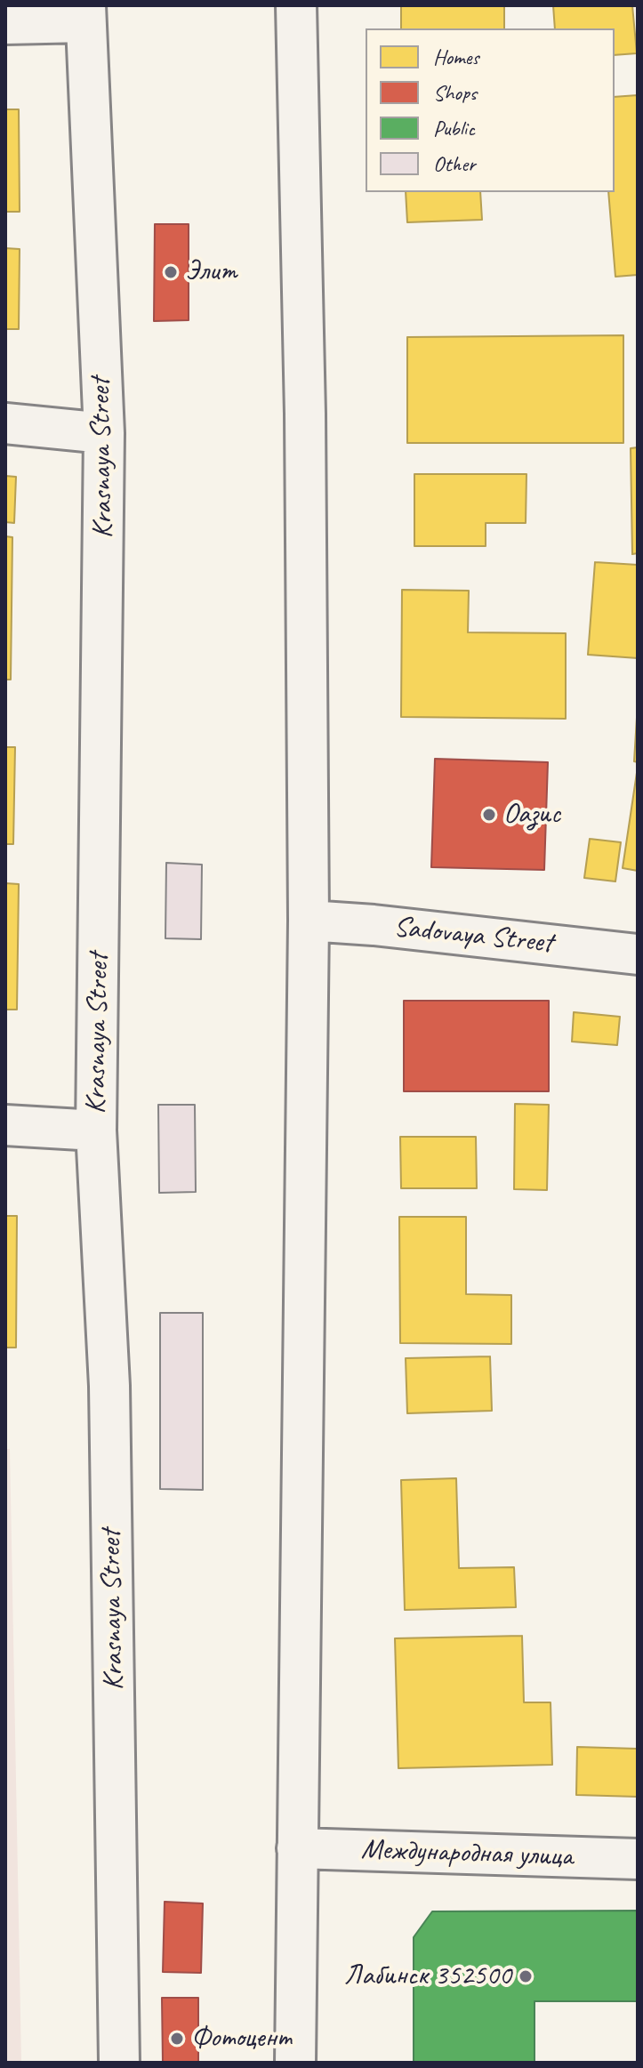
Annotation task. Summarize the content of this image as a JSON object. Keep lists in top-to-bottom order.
{
  "streets": {
    "street": ["Krasnaya Street", "Sadovaya Street", "Международная улица"]
  },
  "places": [
    "Элит",
    "Оазис",
    "Лабинск 352500",
    "Фотоцент"
  ],
  "legend": [
    "Homes",
    "Shops",
    "Public",
    "Other"
  ]
}
